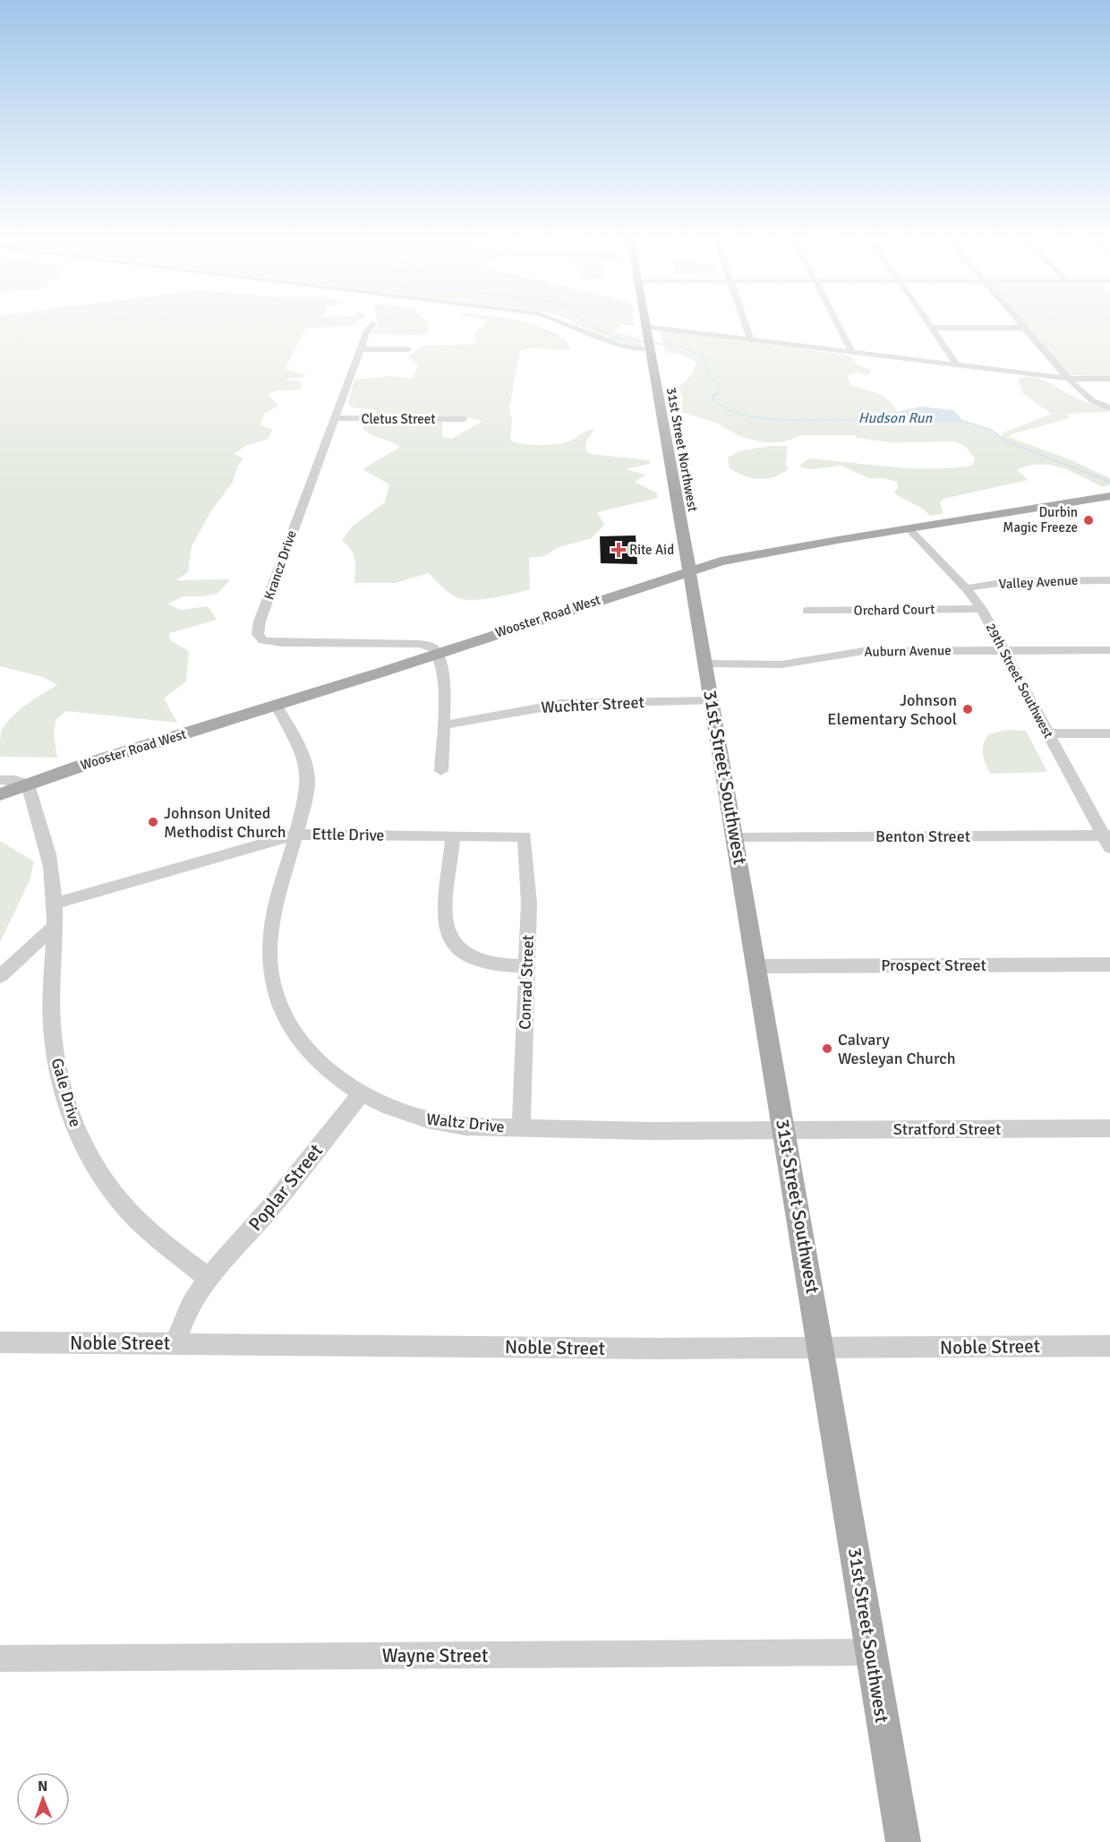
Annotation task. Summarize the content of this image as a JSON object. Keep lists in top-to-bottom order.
{
  "streets": {
    "main road": ["31st Street Northwest", "Wooster Road West", "31st Street Southwest"],
    "street": [
      "Cletus Street",
      "Krancz Drive",
      "Valley Avenue",
      "Orchard Court",
      "Auburn Avenue",
      "29th Street Southwest",
      "Wuchter Street",
      "Ettle Drive",
      "Benton Street",
      "Prospect Street",
      "Conrad Street",
      "Gale Drive",
      "Waltz Drive",
      "Stratford Street",
      "Poplar Street",
      "Noble Street",
      "Wayne Street"
    ]
  },
  "crossings": [
    ["Cletus Street", "Krancz Drive"],
    ["31st Street Northwest", "Wooster Road West"],
    ["31st Street Northwest", "31st Street Southwest"],
    ["Krancz Drive", "Wooster Road West"],
    ["Valley Avenue", "29th Street Southwest"],
    ["Orchard Court", "29th Street Southwest"],
    ["Wooster Road West", "29th Street Southwest"],
    ["Wooster Road West", "31st Street Southwest"],
    ["Wooster Road West", "Gale Drive"],
    ["Wooster Road West", "Waltz Drive"],
    ["Auburn Avenue", "29th Street Southwest"],
    ["Auburn Avenue", "31st Street Southwest"],
    ["29th Street Southwest", "Benton Street"],
    ["Wuchter Street", "31st Street Southwest"],
    ["31st Street Southwest", "Benton Street"],
    ["31st Street Southwest", "Prospect Street"],
    ["31st Street Southwest", "Waltz Drive"],
    ["31st Street Southwest", "Stratford Street"],
    ["31st Street Southwest", "Noble Street"],
    ["31st Street Southwest", "Wayne Street"],
    ["Ettle Drive", "Conrad Street"],
    ["Ettle Drive", "Gale Drive"],
    ["Ettle Drive", "Waltz Drive"],
    ["Conrad Street", "Waltz Drive"],
    ["Gale Drive", "Poplar Street"],
    ["Waltz Drive", "Stratford Street"],
    ["Waltz Drive", "Poplar Street"]
  ],
  "water": ["Hudson Run"],
  "places": {
    "other": [
      "Durbin Magic Freeze",
      "Johnson Elementary School",
      "Johnson United Methodist Church",
      "Calvary Wesleyan Church"
    ],
    "health": ["Rite Aid"]
  },
  "north": "top"
}
